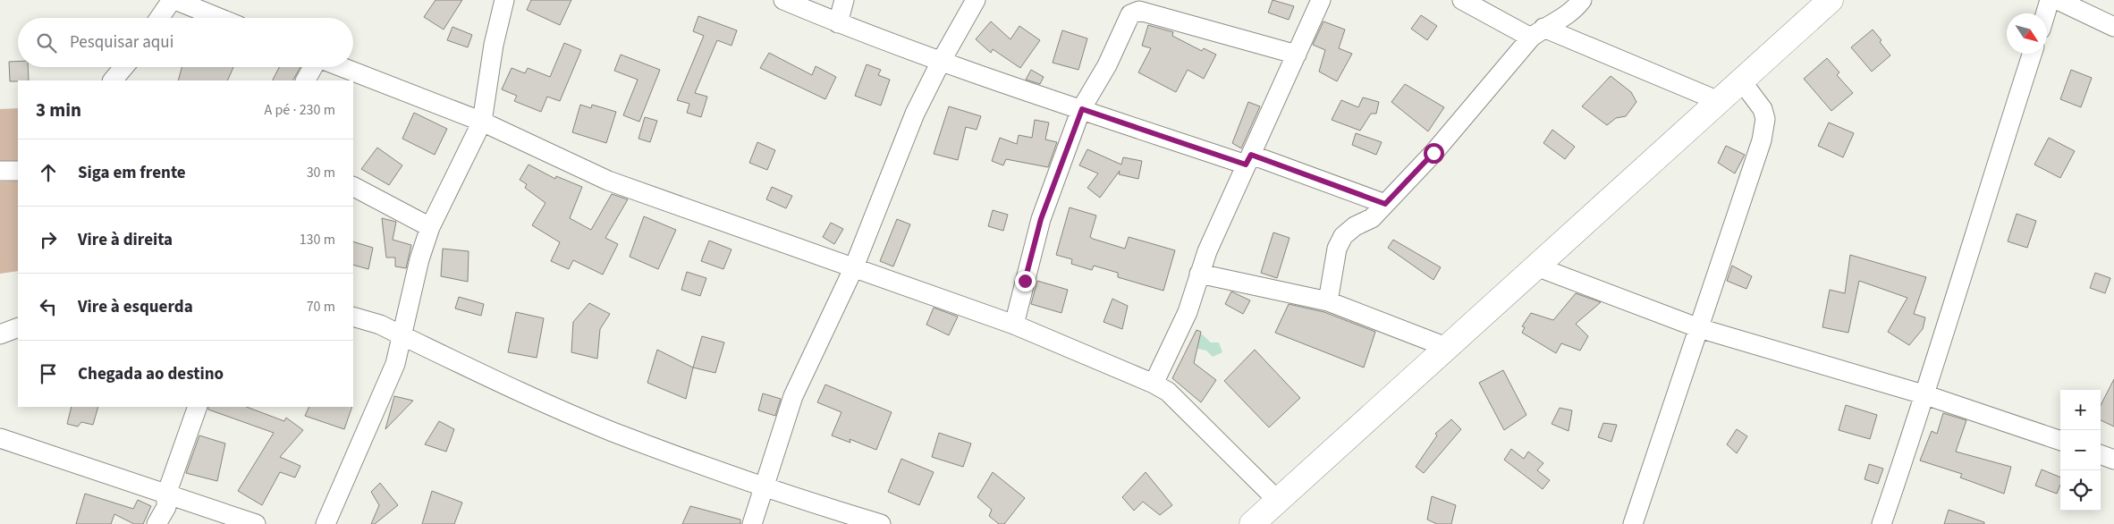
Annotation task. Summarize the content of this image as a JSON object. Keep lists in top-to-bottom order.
{
  "north": "bottom right",
  "page": {
    "search": "Pesquisar aqui",
    "heading": ["3 min", "A pé · 230 m"],
    "list": [
      ["Siga em frente", "30 m"],
      ["Vire à direita", "130 m"],
      ["Vire à esquerda", "70 m"],
      "Chegada ao destino"
    ],
    "map_buttons": ["+", "−"]
  }
}
